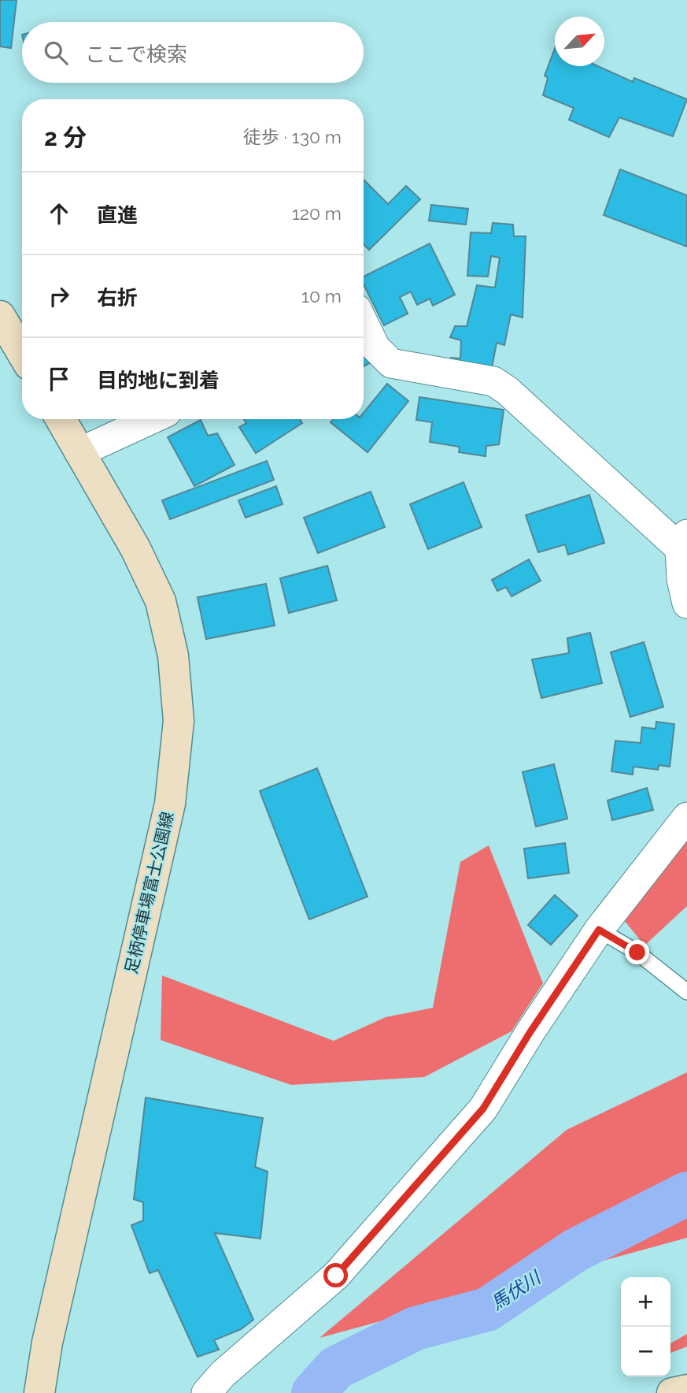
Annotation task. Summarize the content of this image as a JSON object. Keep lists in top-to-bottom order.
{
  "streets": {
    "main road": ["足柄停車場富士公園線"]
  },
  "water": ["馬伏川"],
  "north": "top right",
  "page": {
    "search": "ここで検索",
    "heading": ["2 分", "徒歩 · 130 m"],
    "list": [
      ["直進", "120 m"],
      ["右折", "10 m"],
      "目的地に到着"
    ],
    "map_buttons": ["+", "−"]
  }
}
